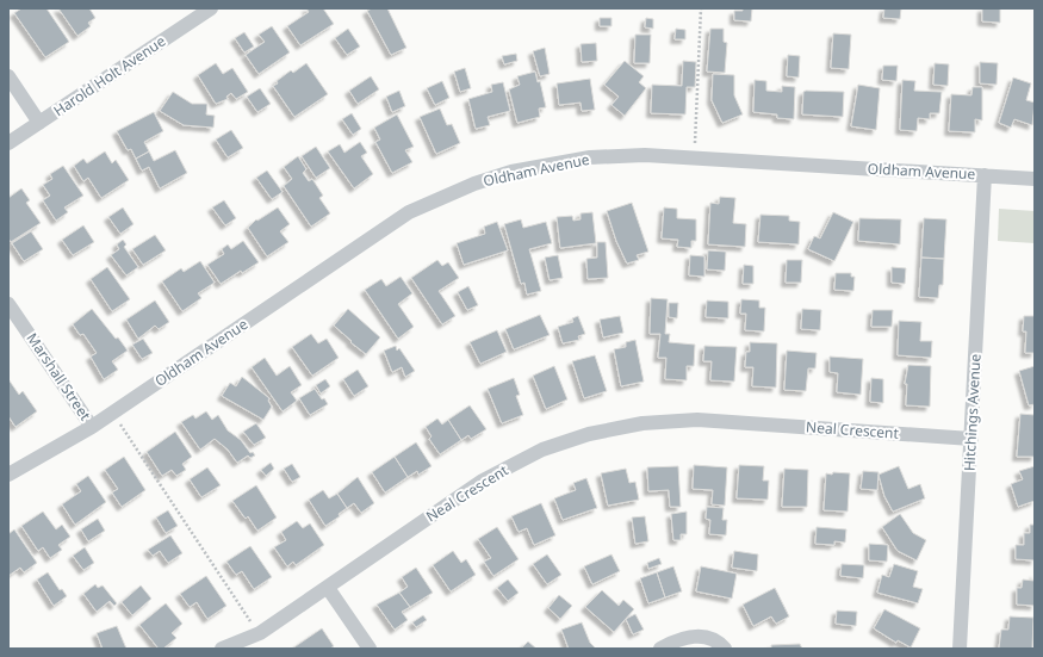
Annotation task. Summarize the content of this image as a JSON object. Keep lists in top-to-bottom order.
{
  "streets": {
    "street": [
      "Harold Holt Avenue",
      "Oldham Avenue",
      "Marshall Street",
      "Hitchings Avenue",
      "Neal Crescent"
    ]
  },
  "crossings": [
    ["Oldham Avenue", "Marshall Street"],
    ["Oldham Avenue", "Hitchings Avenue"],
    ["Hitchings Avenue", "Neal Crescent"]
  ]
}
